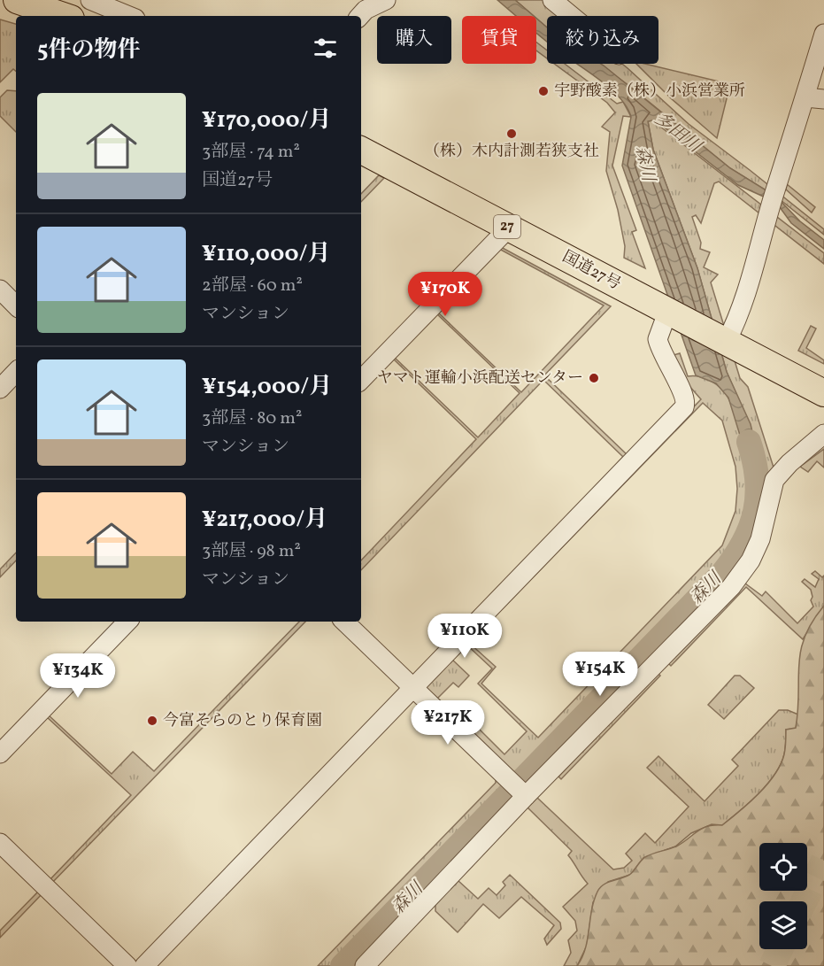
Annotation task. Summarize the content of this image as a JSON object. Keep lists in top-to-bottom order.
{
  "streets": {
    "highway": ["27", "国道27号"]
  },
  "water": ["多田川", "森川"],
  "places": [
    "宇野酸素（株）小浜営業所",
    "（株）木内計測若狭支社",
    "ヤマト運輸小浜配送センター",
    "今富そらのとり保育園"
  ],
  "page": {
    "chip": ["購入", "賃貸", "絞り込み"],
    "heading": "5件の物件",
    "list": [
      {
        "name": "¥170,000/月",
        "note": "3部屋 · 74 m² · 国道27号"
      },
      {
        "name": "¥110,000/月",
        "note": "2部屋 · 60 m² · マンション"
      },
      {
        "name": "¥154,000/月",
        "note": "3部屋 · 80 m² · マンション"
      },
      {
        "name": "¥217,000/月",
        "note": "3部屋 · 98 m² · マンション"
      }
    ],
    "price": [
      "¥170K",
      "¥110K",
      "¥154K",
      "¥134K",
      "¥217K"
    ]
  }
}
